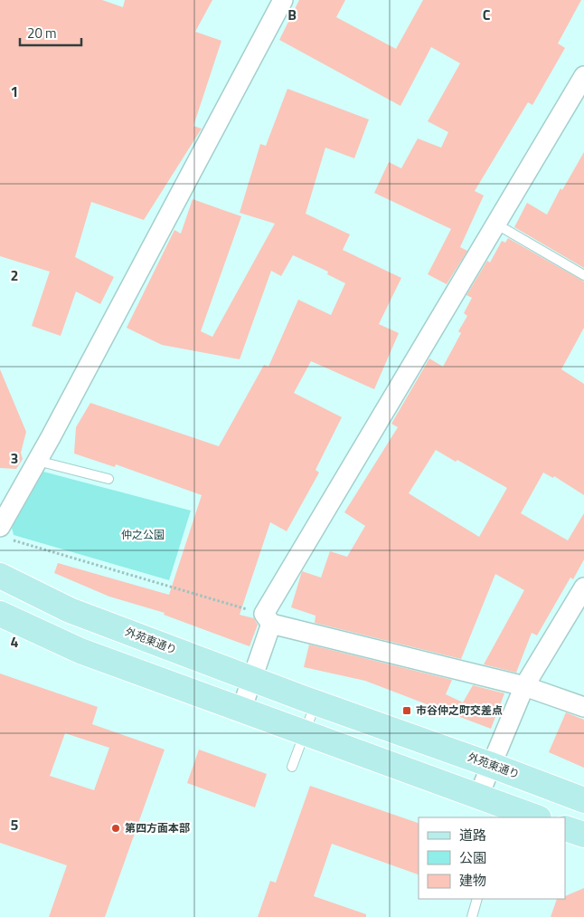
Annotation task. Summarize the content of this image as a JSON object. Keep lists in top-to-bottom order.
{
  "streets": {
    "main road": ["外苑東通り"]
  },
  "parks": ["仲之公園"],
  "places": {
    "transit": ["市谷仲之町交差点"],
    "other": ["第四方面本部"]
  },
  "legend": ["道路", "公園", "建物"],
  "scale_bar": "20 m",
  "grid": {
    "columns": ["B", "C"],
    "rows": [
      "1",
      "2",
      "3",
      "4",
      "5"
    ]
  }
}
